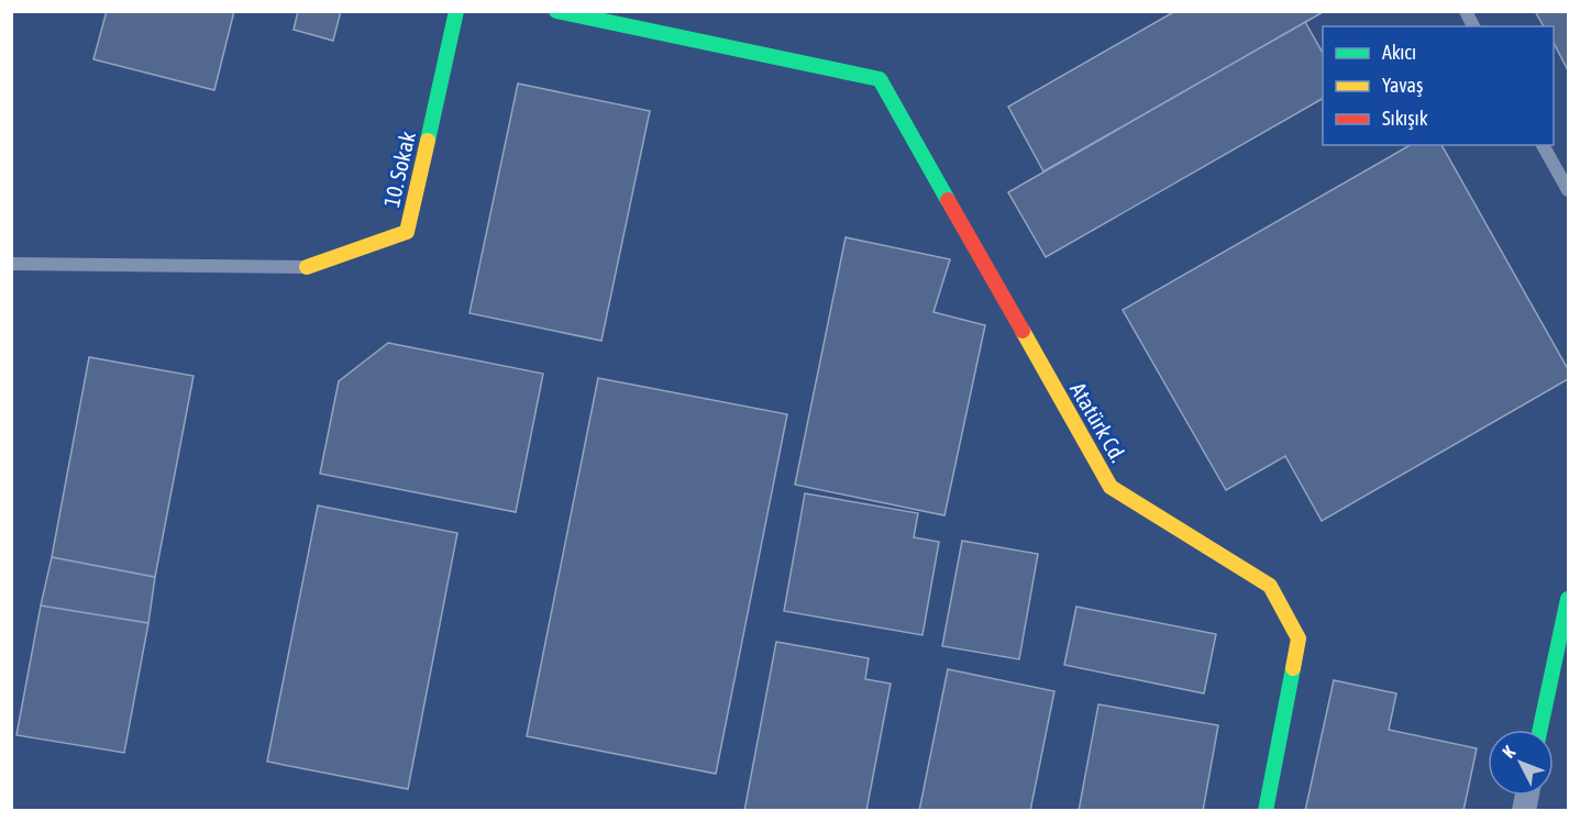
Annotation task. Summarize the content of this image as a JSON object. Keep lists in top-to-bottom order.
{
  "streets": {
    "street": ["10. Sokak", "Atatürk Cd."]
  },
  "legend": ["Akıcı", "Yavaş", "Sıkışık"],
  "north": "top left"
}
